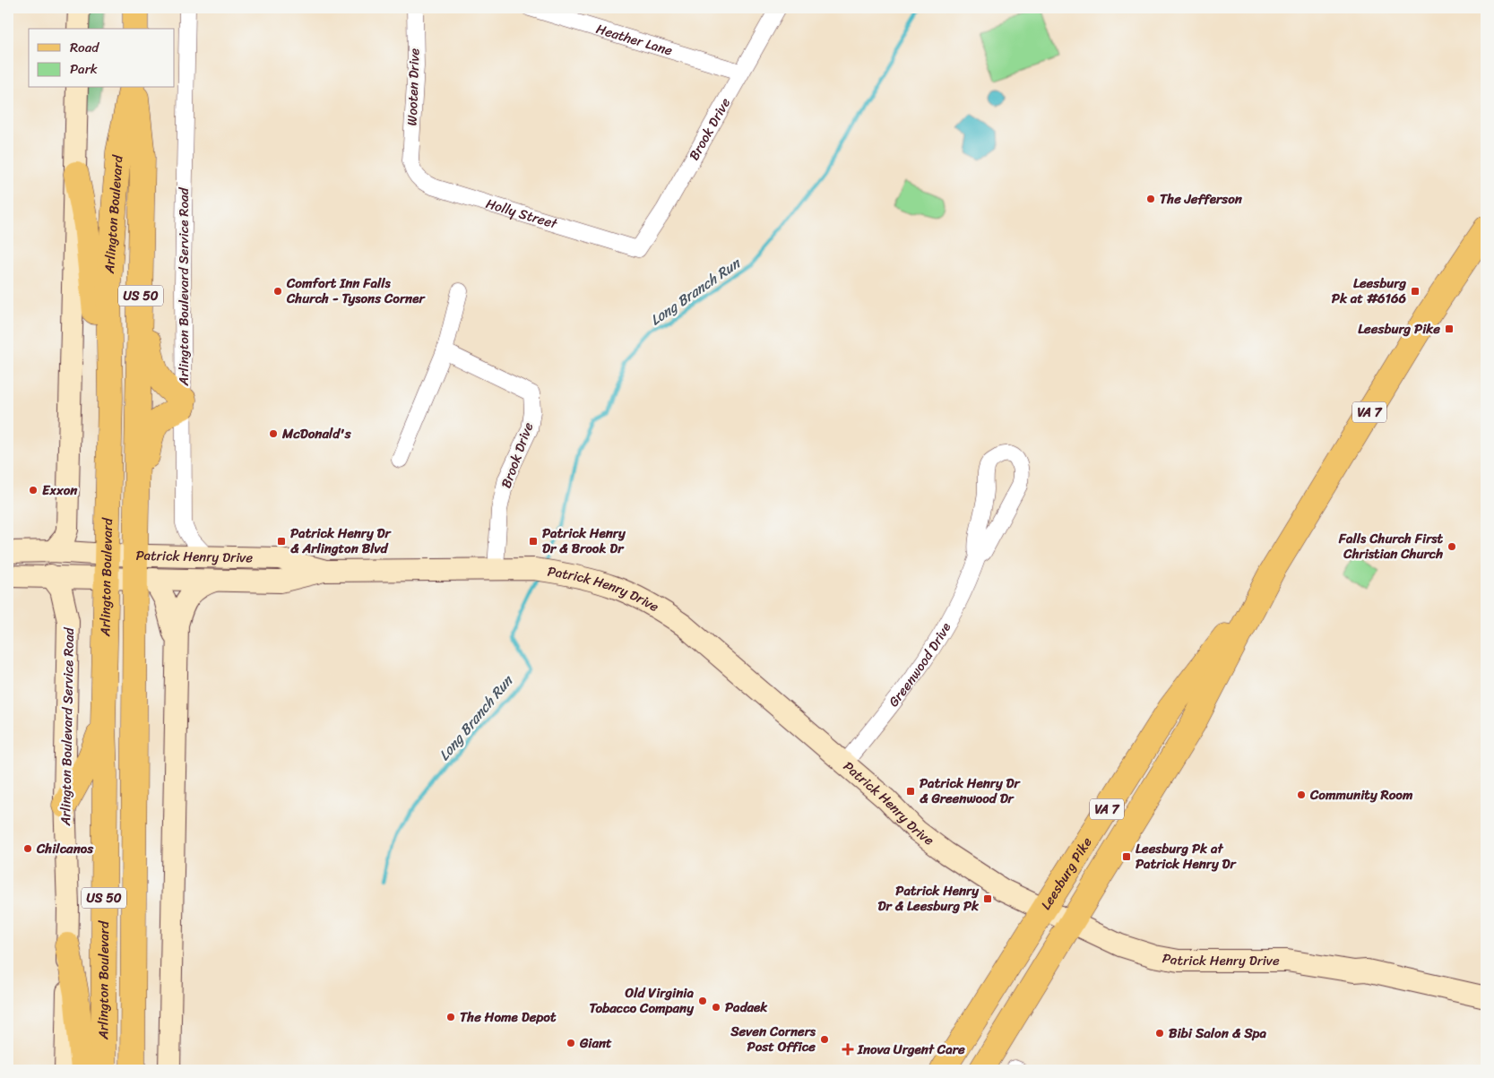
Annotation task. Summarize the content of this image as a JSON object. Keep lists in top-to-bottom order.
{
  "streets": {
    "main road": [
      "Arlington Boulevard",
      "US 50",
      "VA 7",
      "Leesburg Pike"
    ],
    "street": [
      "Heather Lane",
      "Wooten Drive",
      "Brook Drive",
      "Holly Street",
      "Arlington Boulevard Service Road",
      "Patrick Henry Drive",
      "Greenwood Drive"
    ]
  },
  "crossings": [
    ["Heather Lane", "Brook Drive"],
    ["Wooten Drive", "Holly Street"],
    ["Brook Drive", "Holly Street"],
    ["Brook Drive", "Patrick Henry Drive"],
    ["Arlington Boulevard", "Patrick Henry Drive"],
    ["Arlington Boulevard Service Road", "Patrick Henry Drive"],
    ["Patrick Henry Drive", "Greenwood Drive"],
    ["Patrick Henry Drive", "Leesburg Pike"]
  ],
  "water": ["Long Branch Run"],
  "places": {
    "other": [
      "The Jefferson",
      "Comfort Inn Falls Church - Tysons Corner",
      "McDonald's",
      "Exxon",
      "Falls Church First Christian Church",
      "Community Room",
      "Chilcanos",
      "Old Virginia Tobacco Company",
      "Padaek",
      "The Home Depot",
      "Bibi Salon & Spa",
      "Seven Corners Post Office",
      "Giant"
    ],
    "transit": [
      "Leesburg Pk at #6166",
      "Leesburg Pike",
      "Patrick Henry Dr & Arlington Blvd",
      "Patrick Henry Dr & Brook Dr",
      "Patrick Henry Dr & Greenwood Dr",
      "Leesburg Pk at Patrick Henry Dr",
      "Patrick Henry Dr & Leesburg Pk"
    ],
    "health": ["Inova Urgent Care"]
  },
  "legend": ["Road", "Park"]
}
